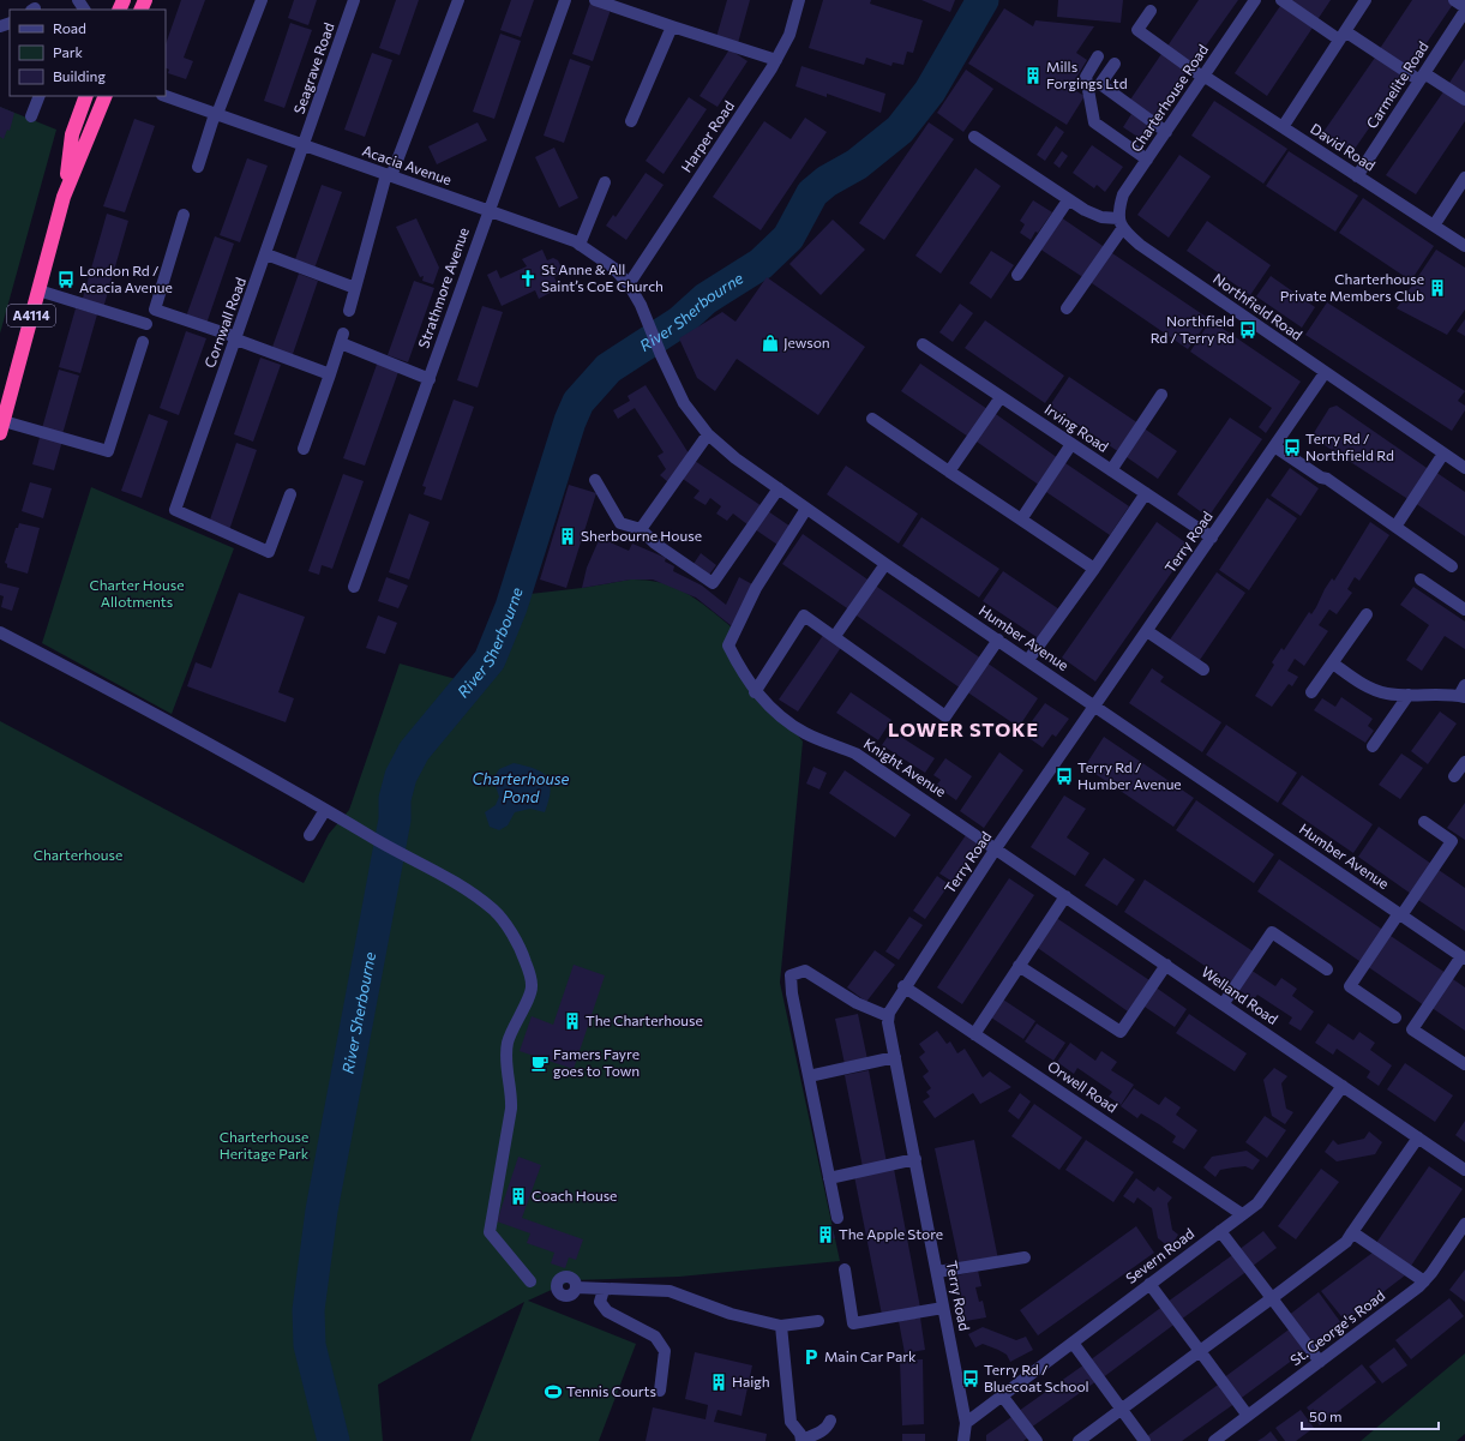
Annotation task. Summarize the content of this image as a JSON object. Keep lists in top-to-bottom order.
{
  "streets": {
    "highway": ["A4114"],
    "street": [
      "Seagrave Road",
      "Carmelite Road",
      "Charterhouse Road",
      "Harper Road",
      "David Road",
      "Acacia Avenue",
      "Strathmore Avenue",
      "Northfield Road",
      "Cornwall Road",
      "Irving Road",
      "Terry Road",
      "Humber Avenue",
      "Knight Avenue",
      "Welland Road",
      "Orwell Road",
      "Severn Road",
      "St. George's Road"
    ]
  },
  "crossings": [
    ["Seagrave Road", "Acacia Avenue"],
    ["Seagrave Road", "Cornwall Road"],
    ["Carmelite Road", "David Road"],
    ["Charterhouse Road", "David Road"],
    ["Charterhouse Road", "Northfield Road"],
    ["Harper Road", "Acacia Avenue"],
    ["Harper Road", "Humber Avenue"],
    ["Acacia Avenue", "Strathmore Avenue"],
    ["Acacia Avenue", "Cornwall Road"],
    ["Acacia Avenue", "Humber Avenue"],
    ["Northfield Road", "Terry Road"],
    ["Irving Road", "Terry Road"],
    ["Terry Road", "Humber Avenue"],
    ["Terry Road", "Knight Avenue"],
    ["Terry Road", "Welland Road"],
    ["Terry Road", "Orwell Road"],
    ["Terry Road", "Severn Road"],
    ["Humber Avenue", "Knight Avenue"],
    ["Knight Avenue", "Welland Road"],
    ["Welland Road", "Severn Road"],
    ["Orwell Road", "Severn Road"]
  ],
  "districts": ["LOWER STOKE"],
  "water": ["River Sherbourne", "Charterhouse Pond"],
  "parks": ["Charter House Allotments", "Charterhouse", "Charterhouse Heritage Park"],
  "places": {
    "building": [
      "Mills Forgings Ltd",
      "Charterhouse Private Members Club",
      "Sherbourne House",
      "The Charterhouse",
      "Coach House",
      "The Apple Store",
      "Haigh"
    ],
    "church": ["St Anne & All Saint’s CoE Church"],
    "bus stop": [
      "London Rd / Acacia Avenue",
      "Northfield Rd / Terry Rd",
      "Terry Rd / Northfield Rd",
      "Terry Rd / Humber Avenue",
      "Terry Rd / Bluecoat School"
    ],
    "shop": ["Jewson"],
    "cafe": ["Famers Fayre goes to Town"],
    "parking": ["Main Car Park"],
    "sports": ["Tennis Courts"]
  },
  "legend": ["Road", "Park", "Building"],
  "scale_bar": "50 m"
}
